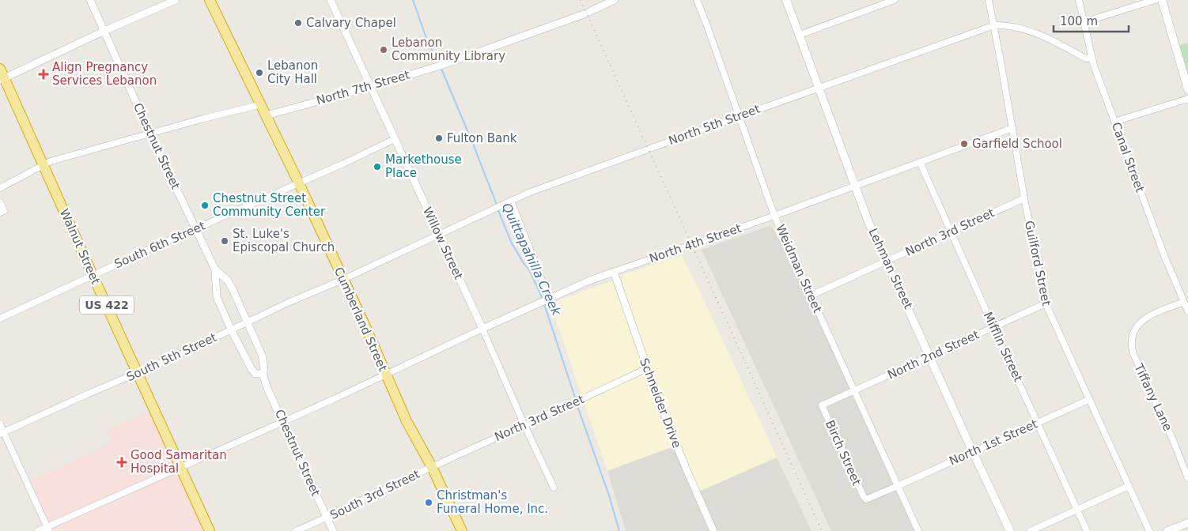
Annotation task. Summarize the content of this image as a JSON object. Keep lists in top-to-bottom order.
{
  "streets": {
    "highway": ["Walnut Street", "US 422", "Cumberland Street"],
    "main road": ["Lehman Street"],
    "street": [
      "North 7th Street",
      "North 5th Street",
      "Chestnut Street",
      "Canal Street",
      "North 3rd Street",
      "Willow Street",
      "North 4th Street",
      "South 6th Street",
      "Guilford Street",
      "Weidman Street",
      "Mifflin Street",
      "North 2nd Street",
      "South 5th Street",
      "Tiffany Lane",
      "Schneider Drive",
      "North 1st Street",
      "Birch Street",
      "South 3rd Street"
    ]
  },
  "crossings": [
    ["North 7th Street", "Willow Street"],
    ["North 7th Street", "Cumberland Street"],
    ["North 5th Street", "Canal Street"],
    ["North 5th Street", "Willow Street"],
    ["North 5th Street", "Guilford Street"],
    ["North 5th Street", "Weidman Street"],
    ["North 5th Street", "Lehman Street"],
    ["North 5th Street", "Cumberland Street"],
    ["North 5th Street", "South 5th Street"],
    ["Chestnut Street", "North 4th Street"],
    ["Chestnut Street", "South 6th Street"],
    ["Chestnut Street", "South 5th Street"],
    ["Chestnut Street", "South 3rd Street"],
    ["Canal Street", "Tiffany Lane"],
    ["North 3rd Street", "Willow Street"],
    ["North 3rd Street", "Guilford Street"],
    ["North 3rd Street", "Weidman Street"],
    ["North 3rd Street", "Lehman Street"],
    ["North 3rd Street", "Cumberland Street"],
    ["North 3rd Street", "Mifflin Street"],
    ["North 3rd Street", "Schneider Drive"],
    ["North 3rd Street", "South 3rd Street"],
    ["Willow Street", "North 4th Street"],
    ["Willow Street", "South 6th Street"],
    ["North 4th Street", "Walnut Street"],
    ["North 4th Street", "Guilford Street"],
    ["North 4th Street", "Weidman Street"],
    ["North 4th Street", "Lehman Street"],
    ["North 4th Street", "Cumberland Street"],
    ["North 4th Street", "Mifflin Street"],
    ["North 4th Street", "Schneider Drive"],
    ["South 6th Street", "Walnut Street"],
    ["South 6th Street", "Cumberland Street"],
    ["Walnut Street", "South 5th Street"],
    ["Guilford Street", "North 2nd Street"],
    ["Guilford Street", "North 1st Street"],
    ["Weidman Street", "North 2nd Street"],
    ["Weidman Street", "North 1st Street"],
    ["Lehman Street", "North 2nd Street"],
    ["Lehman Street", "North 1st Street"],
    ["Cumberland Street", "South 5th Street"],
    ["Cumberland Street", "South 3rd Street"],
    ["Mifflin Street", "North 2nd Street"],
    ["Mifflin Street", "North 1st Street"],
    ["North 2nd Street", "Birch Street"],
    ["North 1st Street", "Birch Street"]
  ],
  "water": ["Quittapahilla Creek"],
  "places": {
    "other": [
      "Calvary Chapel",
      "Lebanon Community Library",
      "Lebanon City Hall",
      "Fulton Bank",
      "Garfield School",
      "Markethouse Place",
      "Chestnut Street Community Center",
      "St. Luke's Episcopal Church",
      "Christman's Funeral Home, Inc."
    ],
    "health": ["Align Pregnancy Services Lebanon", "Good Samaritan Hospital"]
  },
  "scale_bar": "100 m"
}
